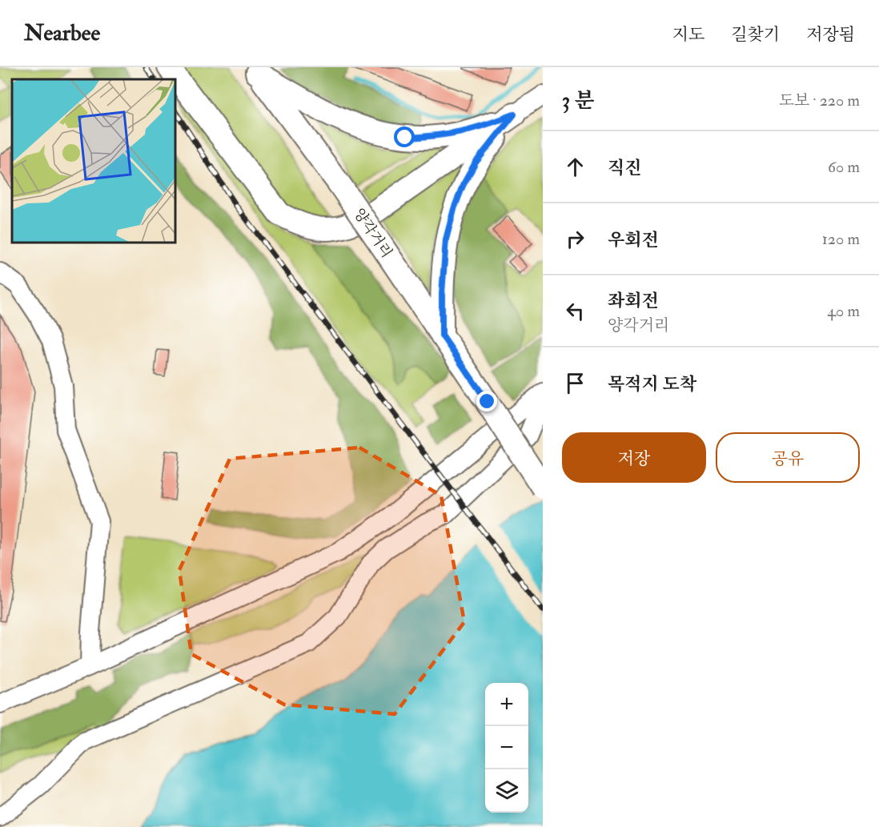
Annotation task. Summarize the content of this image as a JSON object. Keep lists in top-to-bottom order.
{
  "streets": {
    "main road": ["양각거리"]
  },
  "page": {
    "header": "Nearbee",
    "nav": ["지도", "길찾기", "저장됨"],
    "heading": ["3 분", "도보 · 220 m"],
    "list": [
      ["직진", "60 m"],
      ["우회전", "120 m"],
      ["좌회전", "양각거리", "40 m"],
      "목적지 도착"
    ],
    "buttons": ["저장", "공유"],
    "map_buttons": ["+", "−"]
  }
}
